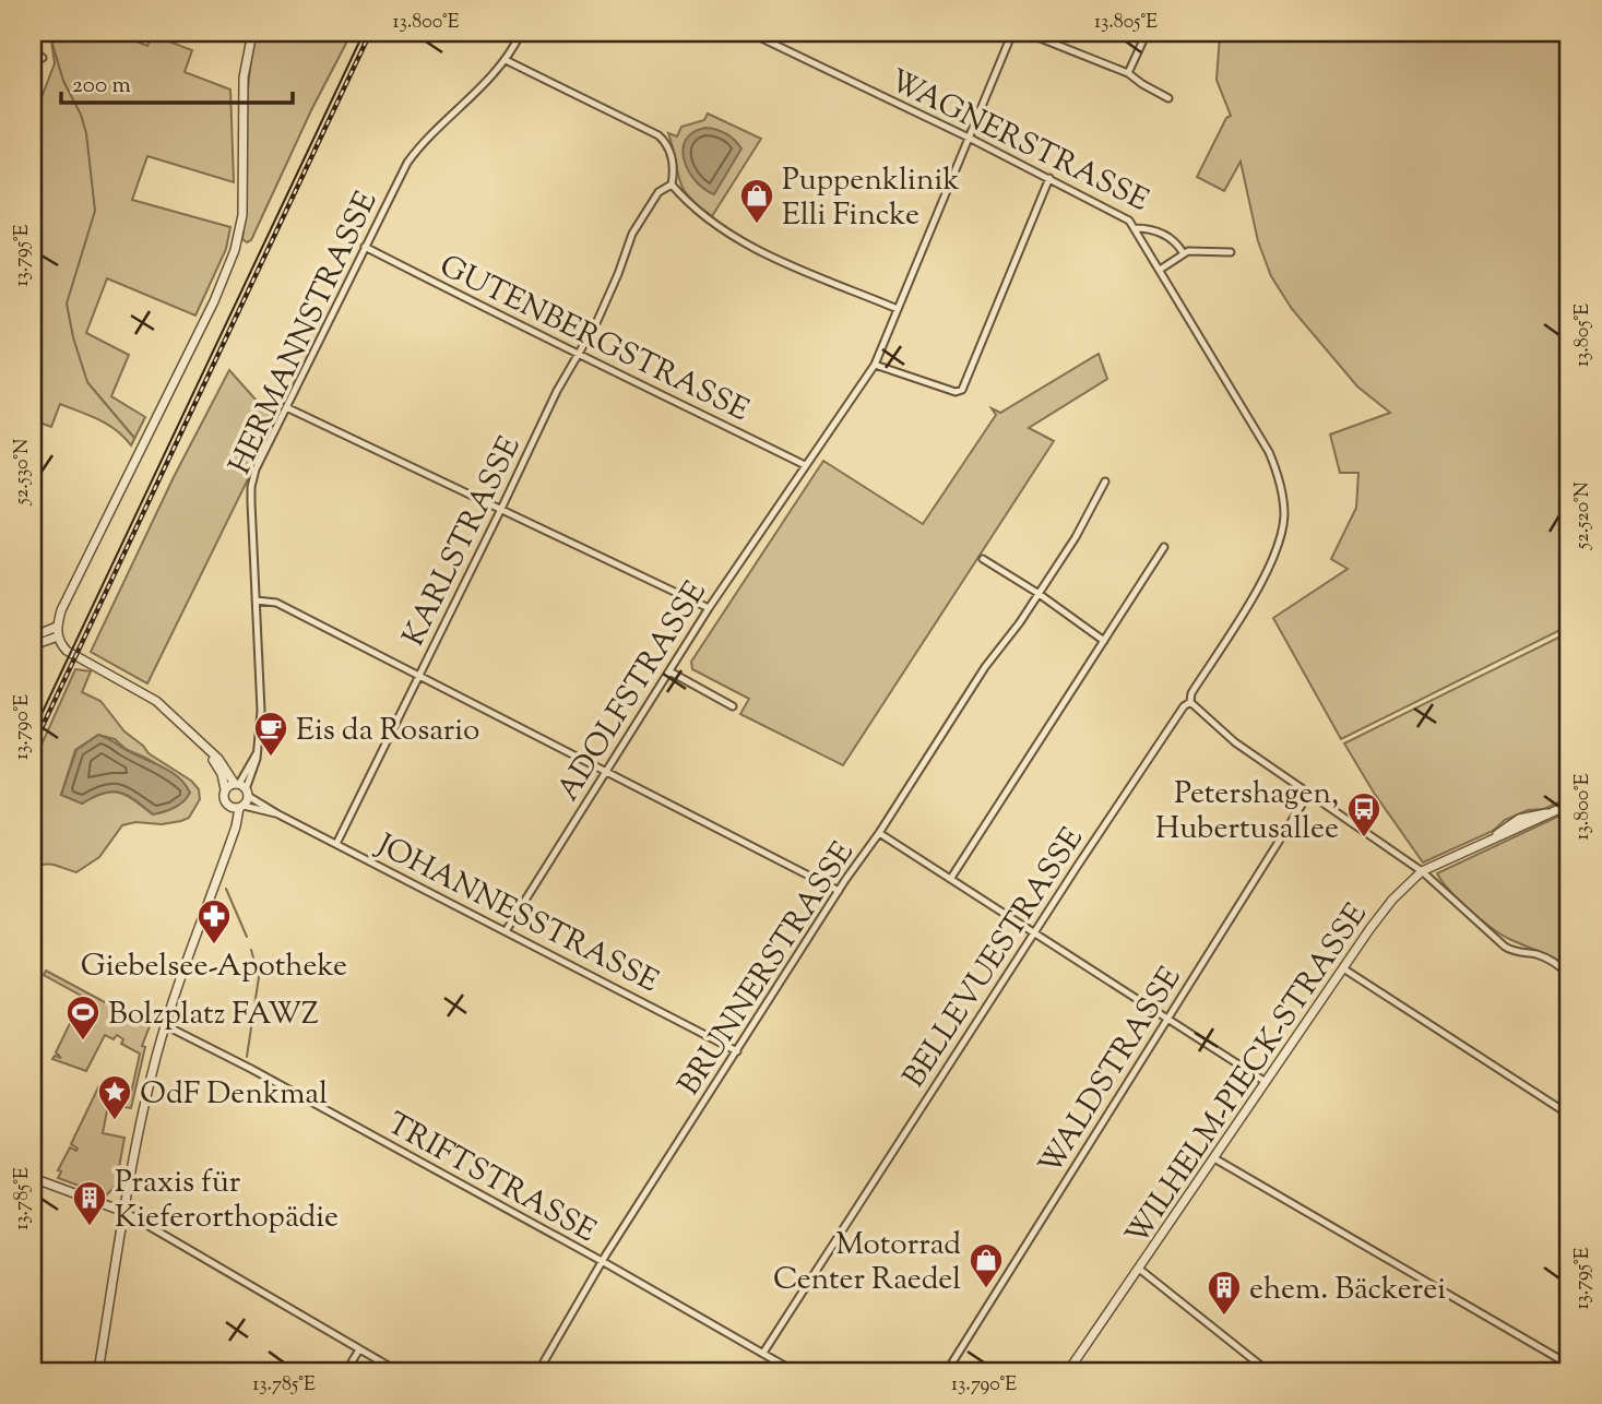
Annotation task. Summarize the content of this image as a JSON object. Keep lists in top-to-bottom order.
{
  "streets": {
    "street": [
      "WAGNERSTRASSE",
      "HERMANNSTRASSE",
      "GUTENBERGSTRASSE",
      "KARLSTRASSE",
      "ADOLFSTRASSE",
      "JOHANNESSTRASSE",
      "BELLEVUESTRASSE",
      "BRUNNERSTRASSE",
      "WALDSTRASSE",
      "WILHELM-PIECK-STRASSE",
      "TRIFTSTRASSE"
    ]
  },
  "crossings": [
    ["WAGNERSTRASSE", "ADOLFSTRASSE"],
    ["WAGNERSTRASSE", "BELLEVUESTRASSE"],
    ["HERMANNSTRASSE", "GUTENBERGSTRASSE"],
    ["HERMANNSTRASSE", "JOHANNESSTRASSE"],
    ["GUTENBERGSTRASSE", "KARLSTRASSE"],
    ["GUTENBERGSTRASSE", "ADOLFSTRASSE"],
    ["KARLSTRASSE", "JOHANNESSTRASSE"],
    ["ADOLFSTRASSE", "JOHANNESSTRASSE"],
    ["JOHANNESSTRASSE", "BRUNNERSTRASSE"],
    ["BELLEVUESTRASSE", "TRIFTSTRASSE"],
    ["BRUNNERSTRASSE", "TRIFTSTRASSE"]
  ],
  "places": {
    "shop": ["Puppenklinik Elli Fincke", "Motorrad Center Raedel"],
    "cafe": ["Eis da Rosario"],
    "bus stop": ["Petershagen, Hubertusallee"],
    "pharmacy": ["Giebelsee-Apotheke"],
    "sports": ["Bolzplatz FAWZ"],
    "place": ["OdF Denkmal"],
    "building": ["Praxis für Kieferorthopädie", "ehem. Bäckerei"]
  },
  "scale_bar": "200 m",
  "coordinates": [
    "13.800°E",
    "13.805°E",
    "13.795°E",
    "52.530°N",
    "52.520°N",
    "13.790°E",
    "13.785°E"
  ]
}
